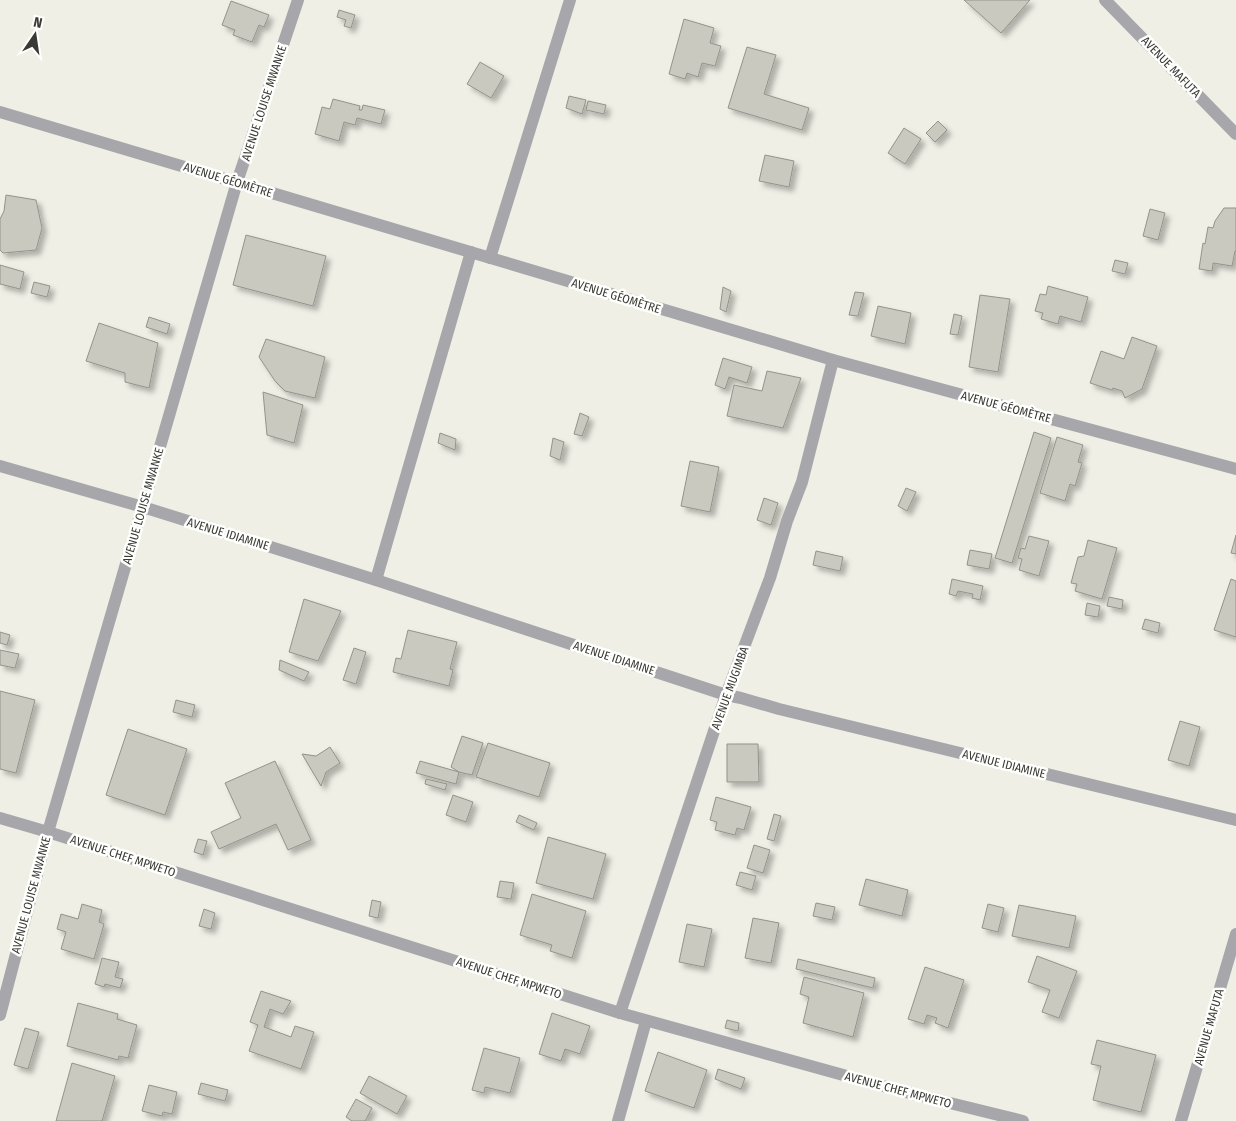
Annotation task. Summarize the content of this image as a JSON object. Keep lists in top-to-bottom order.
{
  "streets": {
    "street": [
      "AVENUE MAFUTA",
      "AVENUE LOUISE MWANKE",
      "AVENUE GÉOMÈTRE",
      "AVENUE IDIAMINE",
      "AVENUE MUGIMBA",
      "AVENUE CHEF MPWETO"
    ]
  },
  "crossings": [
    ["AVENUE LOUISE MWANKE", "AVENUE GÉOMÈTRE"],
    ["AVENUE LOUISE MWANKE", "AVENUE IDIAMINE"],
    ["AVENUE LOUISE MWANKE", "AVENUE CHEF MPWETO"],
    ["AVENUE GÉOMÈTRE", "AVENUE MUGIMBA"],
    ["AVENUE IDIAMINE", "AVENUE MUGIMBA"],
    ["AVENUE MUGIMBA", "AVENUE CHEF MPWETO"]
  ],
  "north": "top"
}
